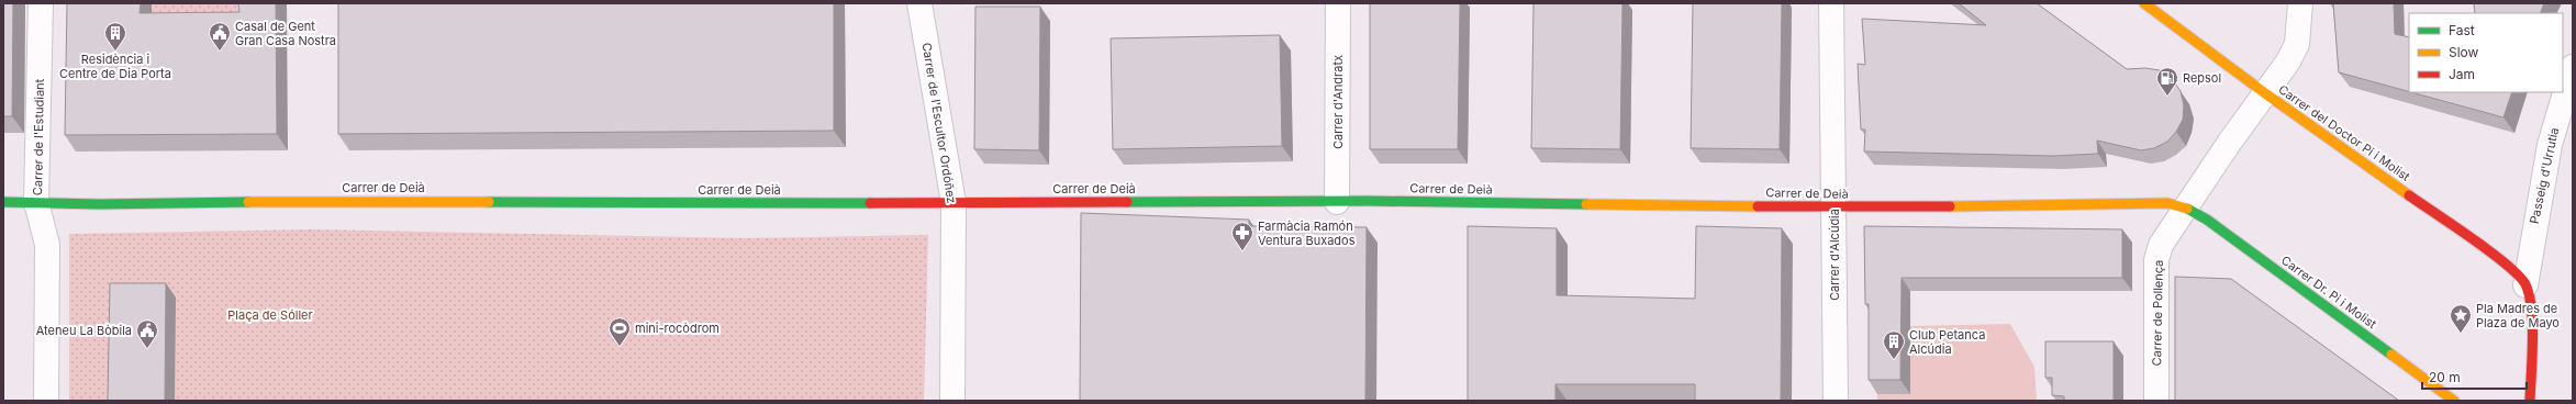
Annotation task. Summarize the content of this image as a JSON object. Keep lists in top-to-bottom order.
{
  "streets": {
    "street": [
      "Carrer d'Andratx",
      "Carrer de l'Escultor Ordóñez",
      "Carrer del Doctor Pi i Molist",
      "Carrer de l'Estudiant",
      "Passeig d'Urrutia",
      "Carrer de Deià",
      "Carrer d'Alcúdia",
      "Carrer Dr. Pi i Molist",
      "Carrer de Pollença"
    ]
  },
  "crossings": [
    ["Carrer d'Andratx", "Carrer de Deià"],
    ["Carrer de l'Escultor Ordóñez", "Carrer de Deià"],
    ["Carrer del Doctor Pi i Molist", "Passeig d'Urrutia"],
    ["Carrer del Doctor Pi i Molist", "Carrer de Pollença"],
    ["Carrer de l'Estudiant", "Carrer de Deià"],
    ["Carrer de Deià", "Carrer d'Alcúdia"],
    ["Carrer de Deià", "Carrer Dr. Pi i Molist"],
    ["Carrer de Deià", "Carrer de Pollença"],
    ["Carrer Dr. Pi i Molist", "Carrer de Pollença"]
  ],
  "parks": ["Plaça de Sóller"],
  "places": {
    "building": ["Residència i Centre de Dia Porta", "Club Petanca Alcúdia"],
    "public building": ["Casal de Gent Gran Casa Nostra", "Ateneu La Bòbila"],
    "fuel station": ["Repsol"],
    "pharmacy": ["Farmàcia Ramón Ventura Buxados"],
    "place": ["Pla Madres de Plaza de Mayo"],
    "sports": ["mini-rocòdrom"]
  },
  "legend": ["Fast", "Slow", "Jam"],
  "scale_bar": "20 m"
}
